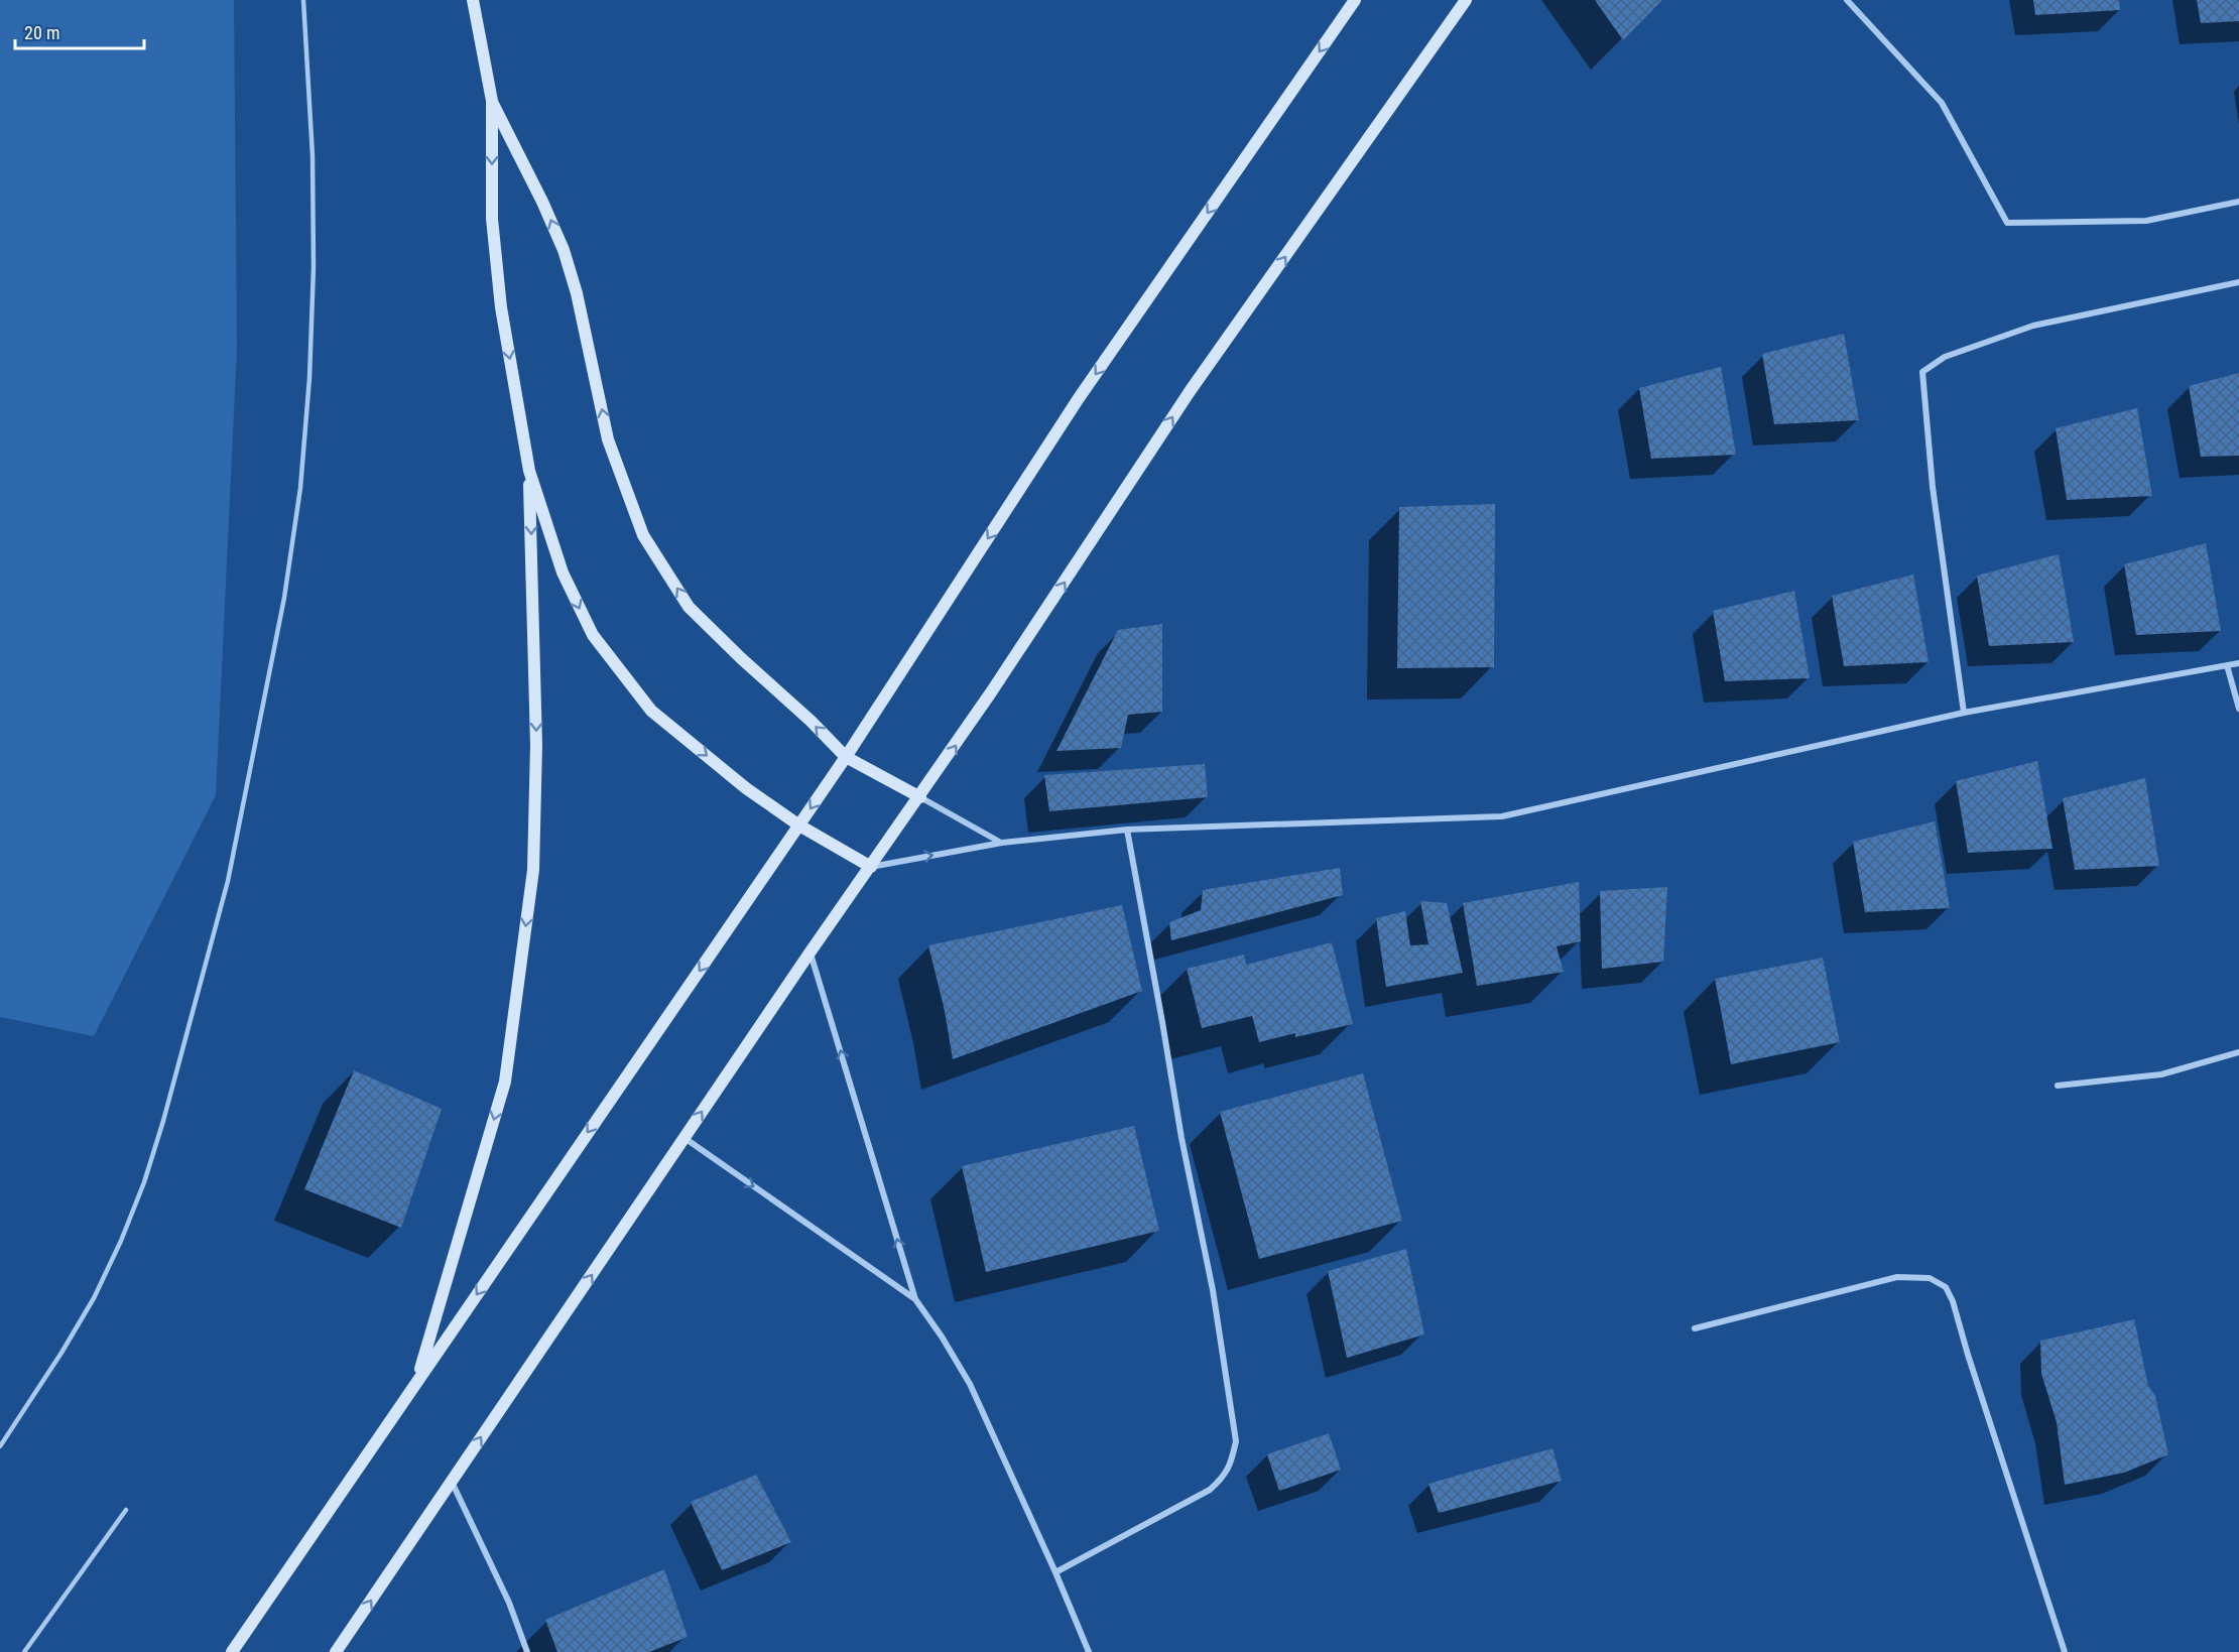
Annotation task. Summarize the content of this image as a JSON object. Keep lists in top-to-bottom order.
{
  "scale_bar": "20 m"
}
